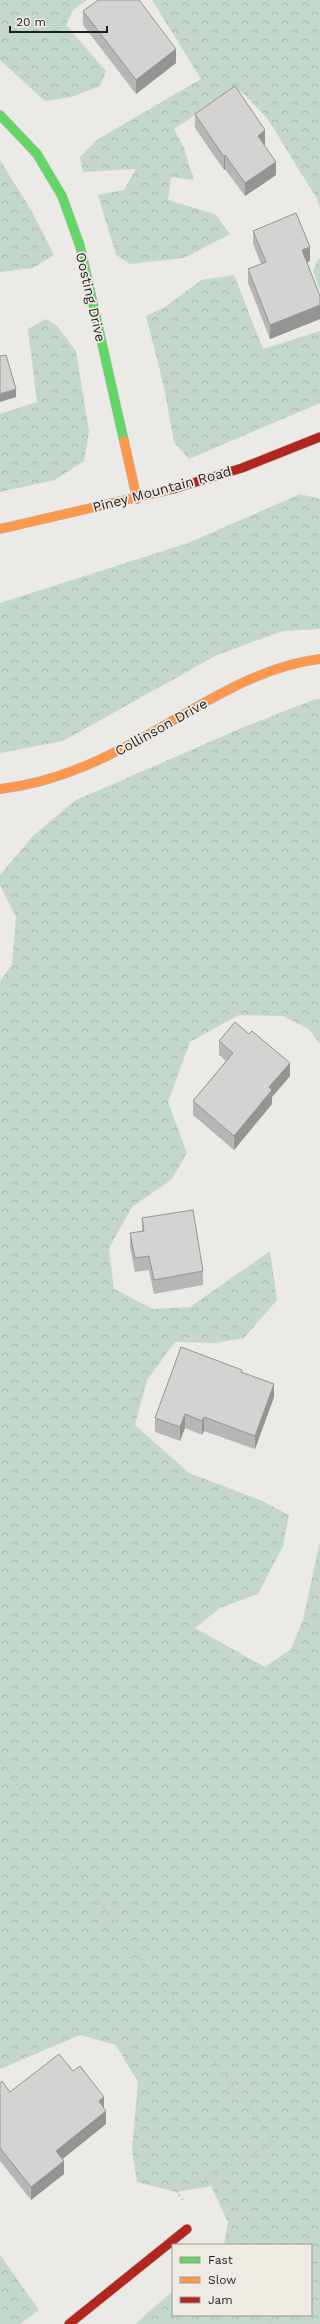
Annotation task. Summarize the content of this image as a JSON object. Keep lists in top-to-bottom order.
{
  "streets": {
    "street": ["Oosting Drive", "Piney Mountain Road", "Collinson Drive"]
  },
  "crossings": [
    ["Oosting Drive", "Piney Mountain Road"]
  ],
  "legend": ["Fast", "Slow", "Jam"],
  "scale_bar": "20 m"
}
